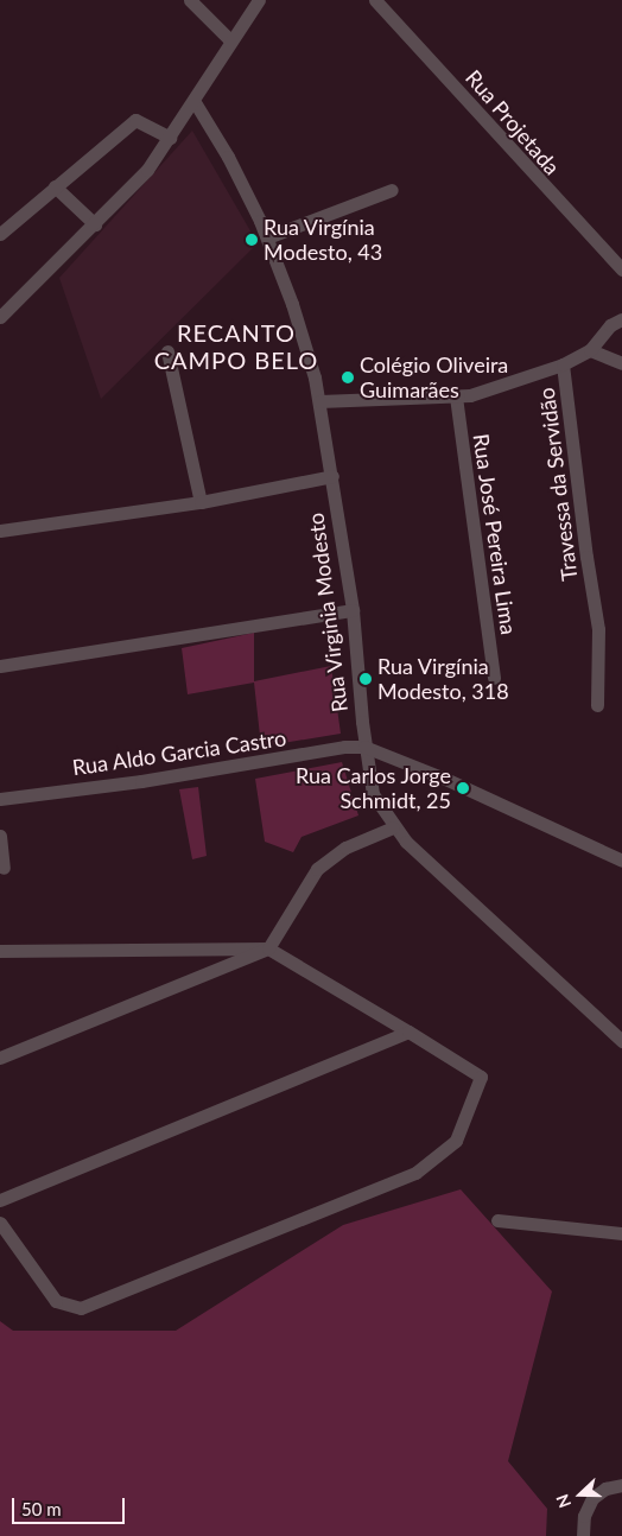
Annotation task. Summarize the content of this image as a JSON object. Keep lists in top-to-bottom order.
{
  "streets": {
    "street": [
      "Rua Projetada",
      "Travessa da Servidão",
      "Rua José Pereira Lima",
      "Rua Virginia Modesto",
      "Rua Aldo Garcia Castro"
    ]
  },
  "crossings": [
    ["Rua Virginia Modesto", "Rua Aldo Garcia Castro"]
  ],
  "districts": ["RECANTO CAMPO BELO"],
  "places": [
    "Rua Virgínia Modesto, 43",
    "Colégio Oliveira Guimarães",
    "Rua Virgínia Modesto, 318",
    "Rua Carlos Jorge Schmidt, 25"
  ],
  "scale_bar": "50 m",
  "north": "left"
}
